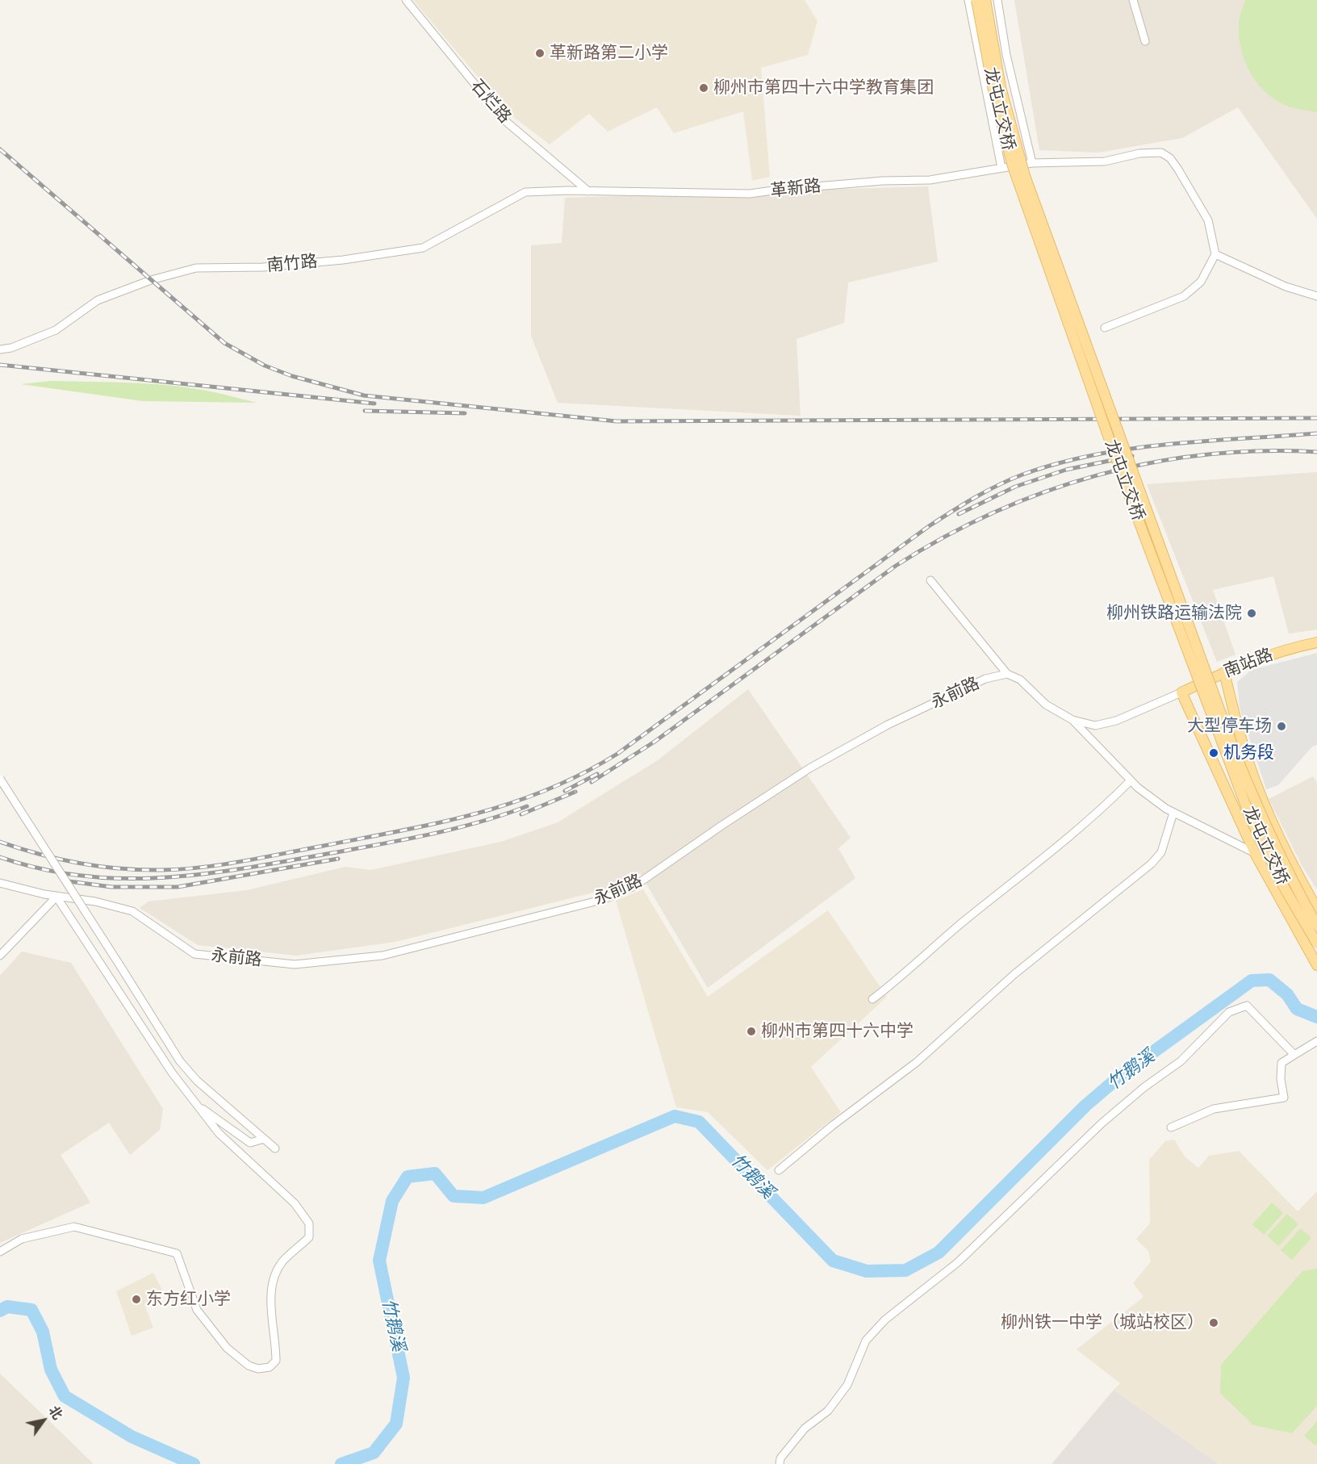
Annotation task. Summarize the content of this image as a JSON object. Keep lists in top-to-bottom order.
{
  "streets": {
    "main road": ["龙屯立交桥", "南站路"],
    "street": [
      "石烂路",
      "革新路",
      "南竹路",
      "永前路"
    ]
  },
  "crossings": [
    ["石烂路", "革新路"],
    ["石烂路", "南竹路"],
    ["革新路", "南竹路"]
  ],
  "water": ["竹鹅溪"],
  "places": [
    "革新路第二小学",
    "柳州市第四十六中学教育集团",
    "柳州铁路运输法院",
    "大型停车场",
    "机务段",
    "柳州市第四十六中学",
    "东方红小学",
    "柳州铁一中学（城站校区）"
  ],
  "north": "top right"
}
